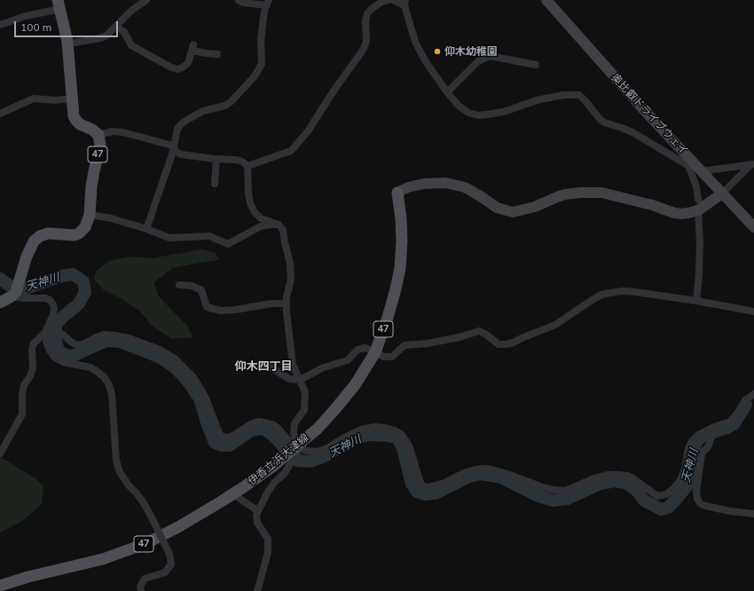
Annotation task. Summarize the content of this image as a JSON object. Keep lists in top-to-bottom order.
{
  "streets": {
    "main road": ["47", "伊香立浜大津線"],
    "street": ["奥比叡ドライブウェイ"]
  },
  "districts": ["仰木四丁目"],
  "water": ["天神川"],
  "places": ["仰木幼稚園"],
  "scale_bar": "100 m"
}
